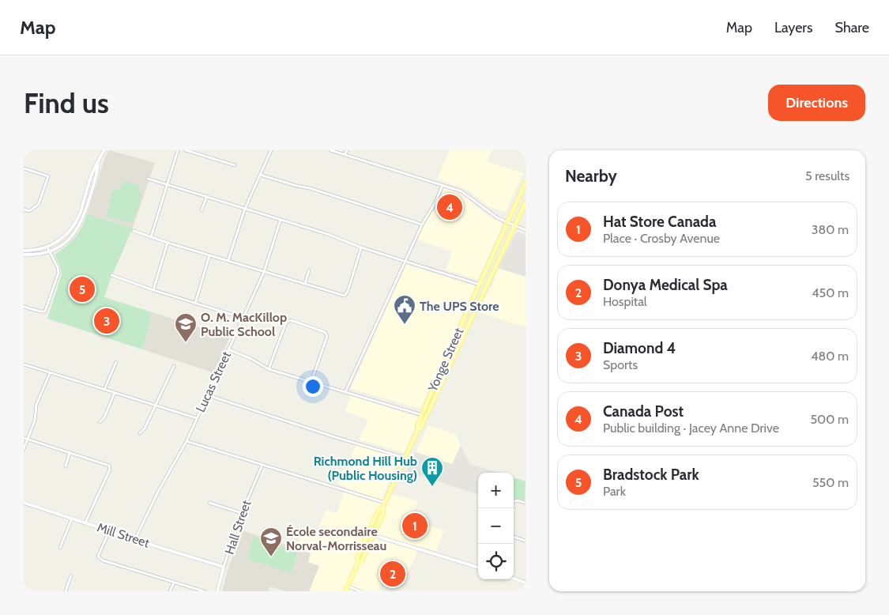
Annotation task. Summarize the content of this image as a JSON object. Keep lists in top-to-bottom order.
{
  "streets": {
    "main road": ["Yonge Street"],
    "street": ["Lucas Street", "Hall Street", "Mill Street"]
  },
  "crossings": [
    ["Lucas Street", "Mill Street"],
    ["Hall Street", "Mill Street"]
  ],
  "places": {
    "public building": ["The UPS Store"],
    "school or university": ["O. M. MacKillop Public School", "École secondaire Norval-Morrisseau"],
    "building": ["Richmond Hill Hub (Public Housing)"]
  },
  "page": {
    "header": "Map",
    "nav": ["Map", "Layers", "Share"],
    "buttons": "Directions",
    "title": "Find us",
    "heading": ["Nearby", "5 results"],
    "pins": [
      "4",
      "5",
      "3",
      "1",
      "2"
    ],
    "list": [
      {
        "mark": "1",
        "name": "Hat Store Canada",
        "note": "Place · Crosby Avenue",
        "value": "380 m"
      },
      {
        "mark": "2",
        "name": "Donya Medical Spa",
        "note": "Hospital",
        "value": "450 m"
      },
      {
        "mark": "3",
        "name": "Diamond 4",
        "note": "Sports",
        "value": "480 m"
      },
      {
        "mark": "4",
        "name": "Canada Post",
        "note": "Public building · Jacey Anne Drive",
        "value": "500 m"
      },
      {
        "mark": "5",
        "name": "Bradstock Park",
        "note": "Park",
        "value": "550 m"
      }
    ],
    "map_buttons": ["+", "−"]
  }
}
